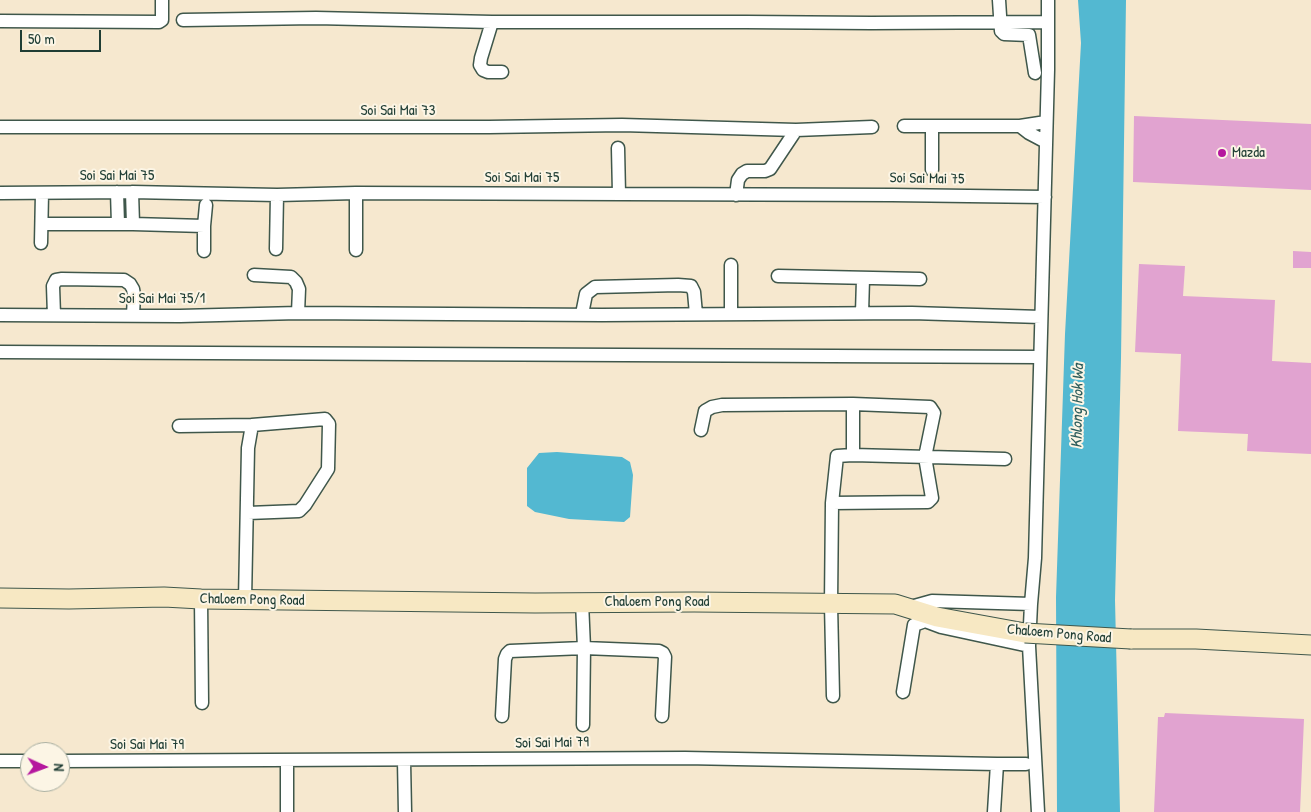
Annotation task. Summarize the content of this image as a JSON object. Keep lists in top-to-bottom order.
{
  "streets": {
    "main road": ["Chaloem Pong Road"],
    "street": [
      "Soi Sai Mai 73",
      "Soi Sai Mai 75",
      "Soi Sai Mai 75/1",
      "Soi Sai Mai 79"
    ]
  },
  "water": ["Khlong Hok Wa"],
  "places": ["Mazda"],
  "scale_bar": "50 m",
  "north": "right"
}
